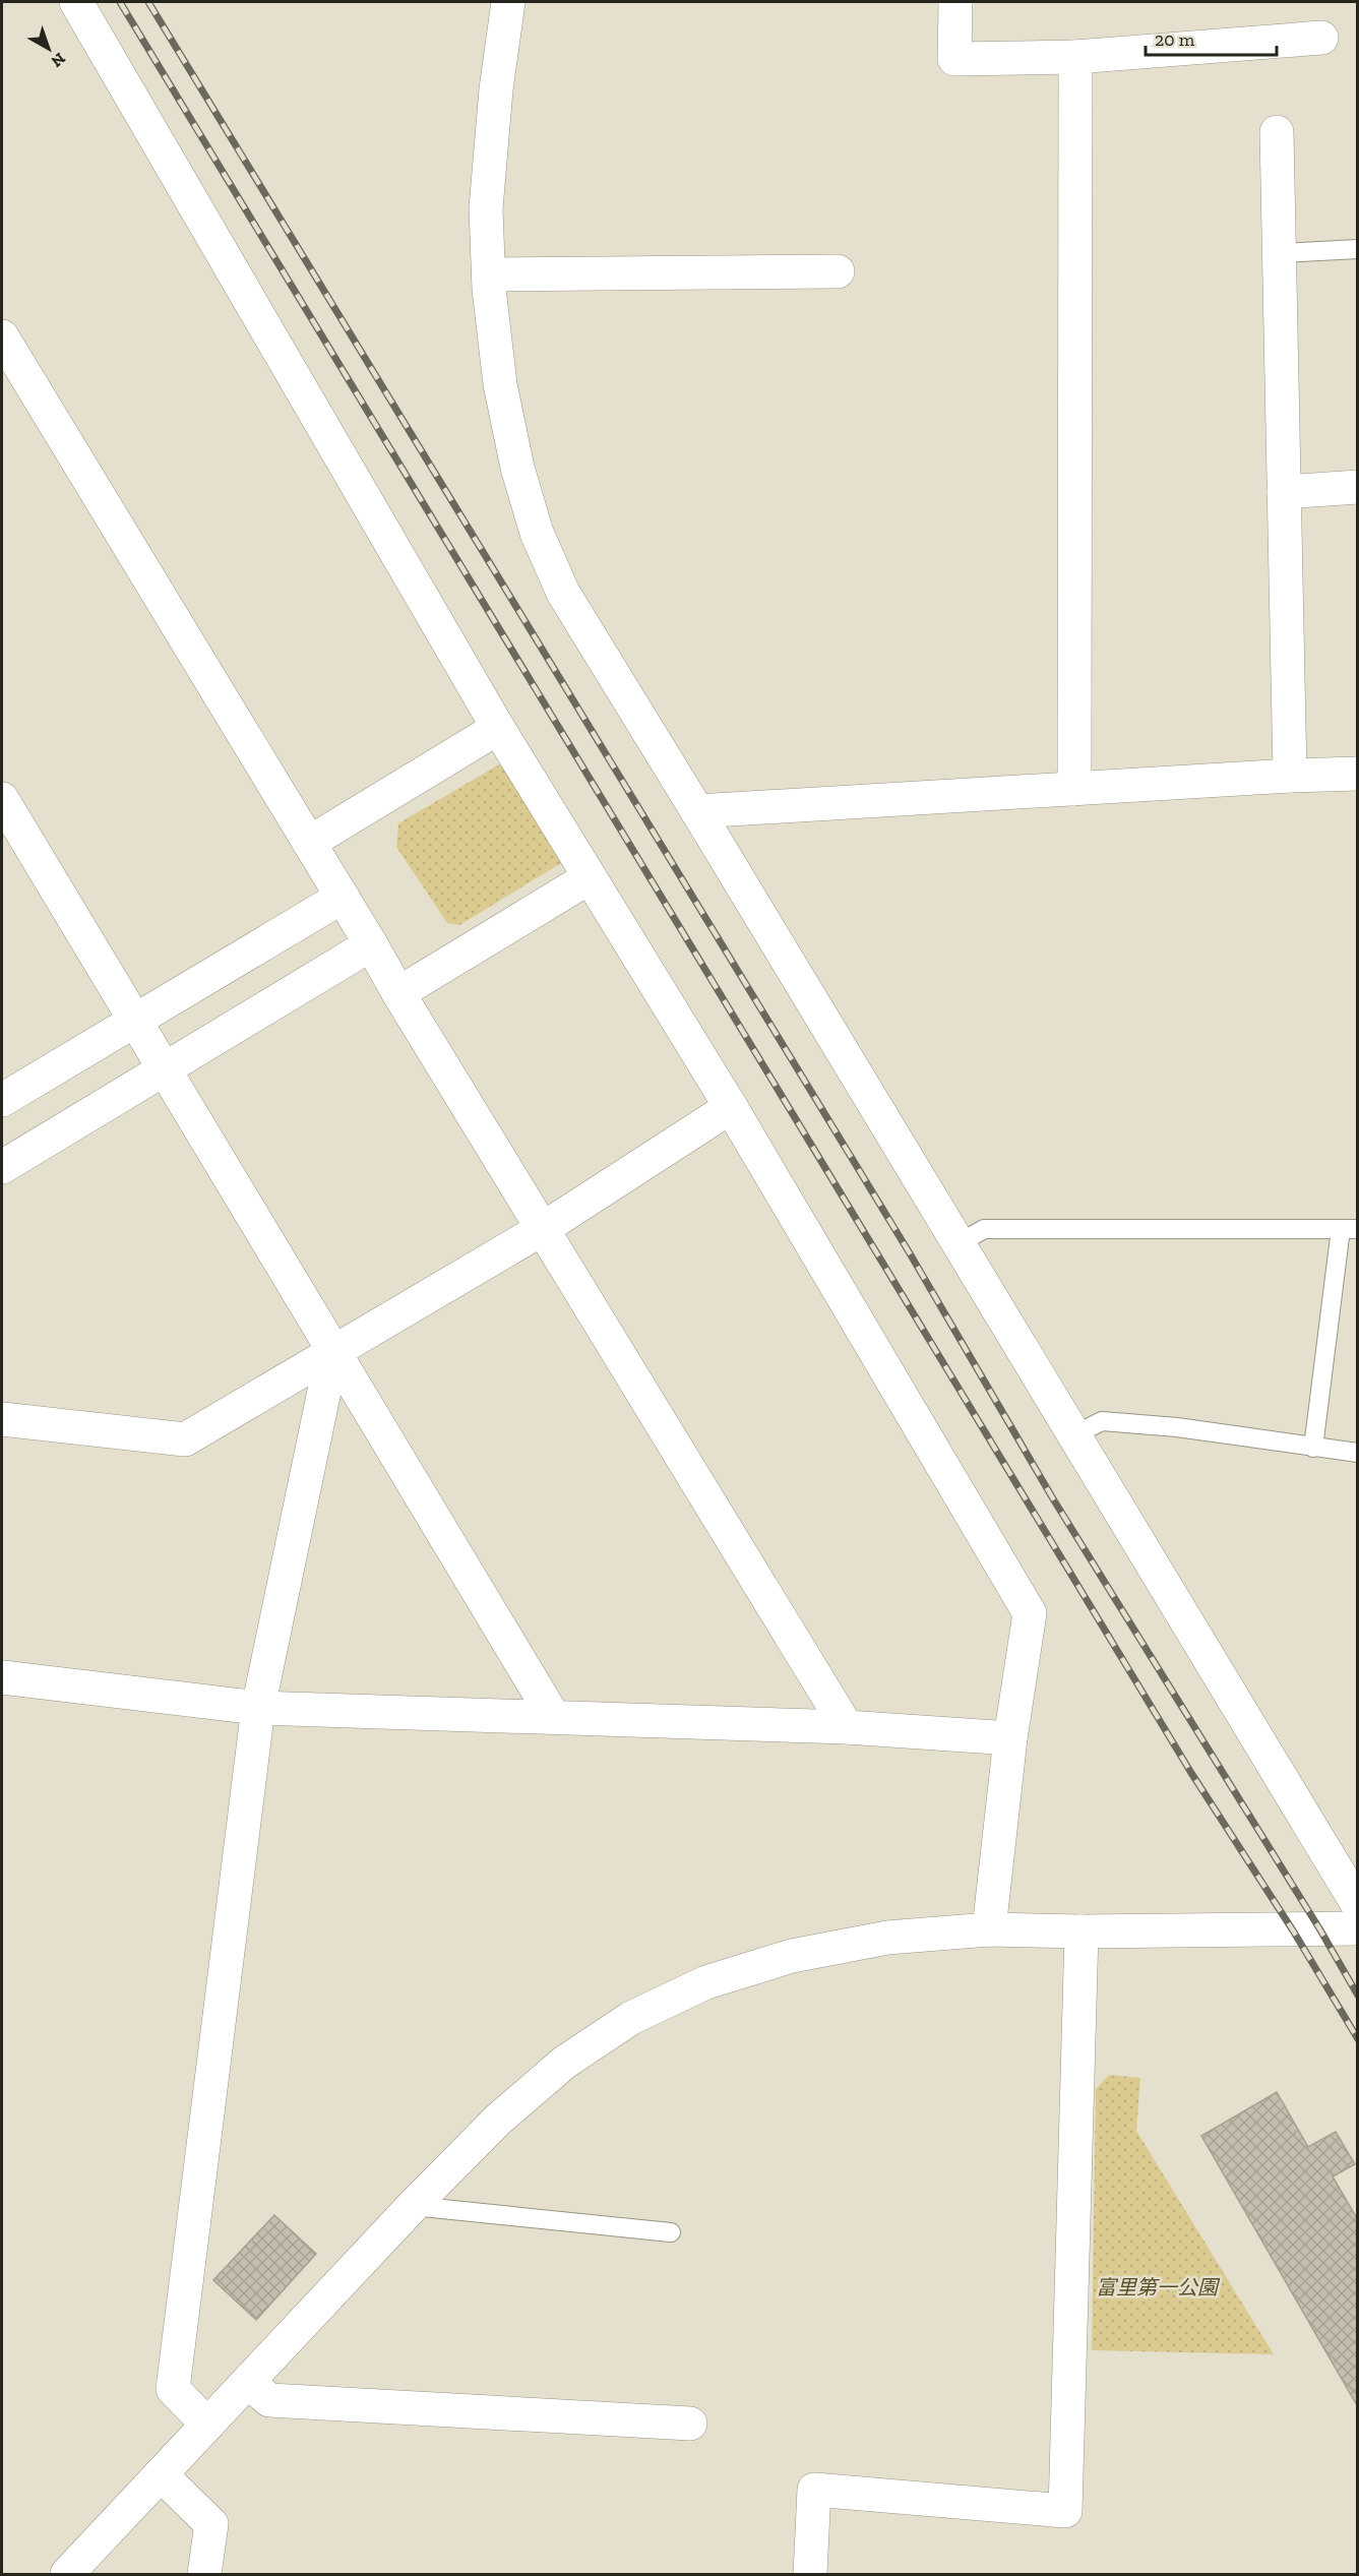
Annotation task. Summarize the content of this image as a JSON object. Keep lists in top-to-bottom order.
{
  "parks": ["富里第一公園"],
  "scale_bar": "20 m",
  "north": "bottom right"
}
